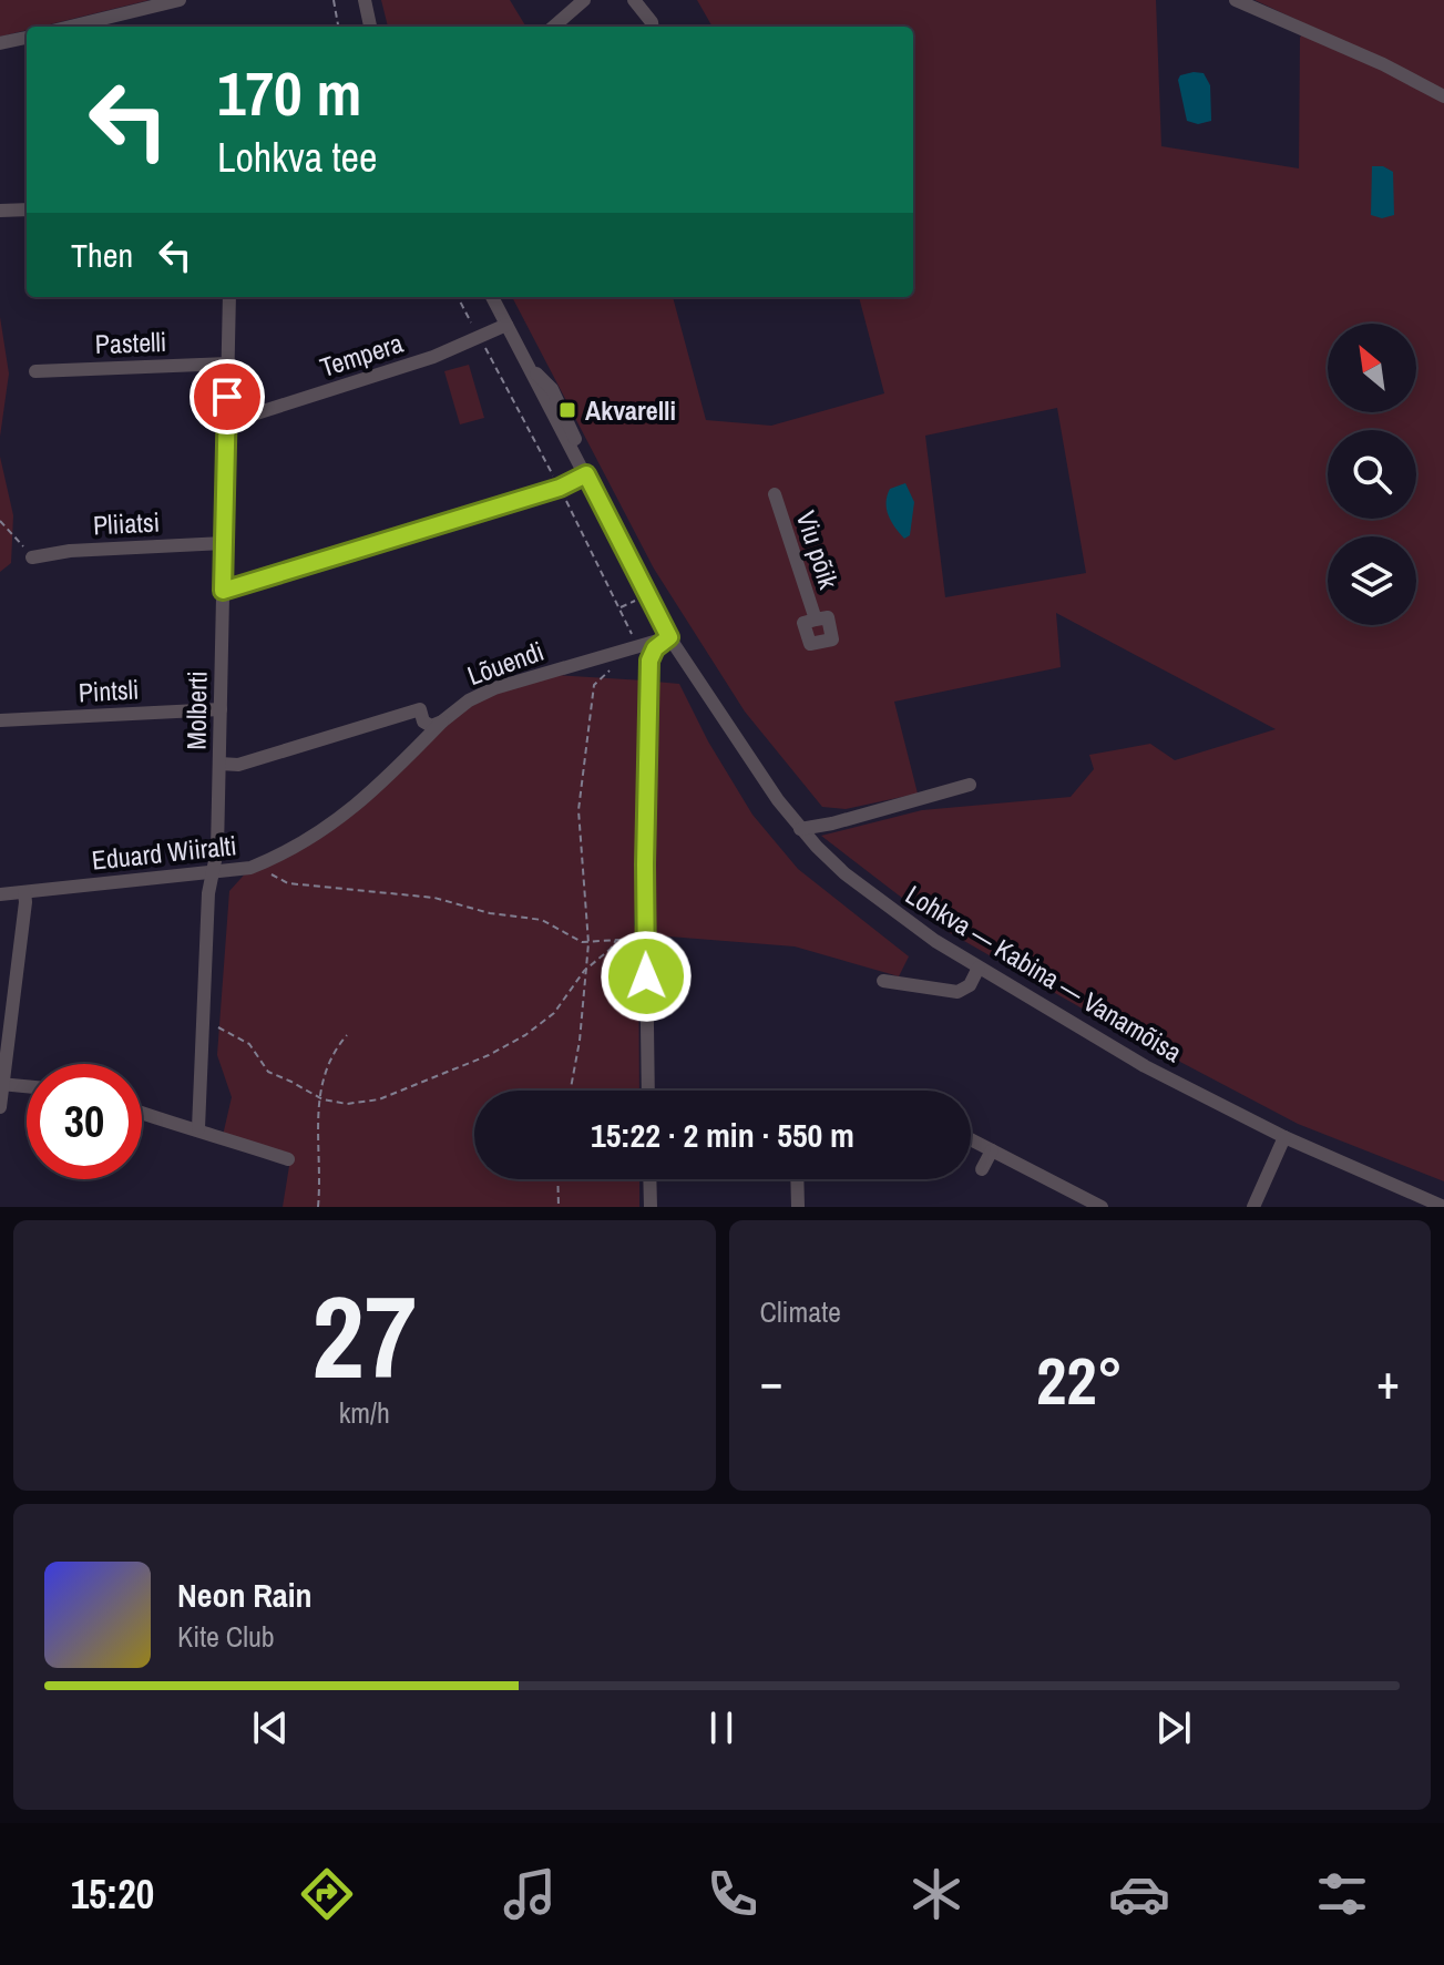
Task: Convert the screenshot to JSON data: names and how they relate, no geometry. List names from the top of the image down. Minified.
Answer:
{"streets":{"street":["Pastelli","Tempera","Pliiatsi","Viu põik","Lõuendi","Pintsli","Molberti","Eduard Wiiralti","Lohkva — Kabina — Vanamõisa"]},"crossings":[["Pastelli","Molberti"],["Tempera","Molberti"],["Tempera","Lohkva — Kabina — Vanamõisa"],["Pliiatsi","Molberti"],["Lõuendi","Eduard Wiiralti"],["Lõuendi","Lohkva — Kabina — Vanamõisa"],["Pintsli","Molberti"],["Molberti","Eduard Wiiralti"]],"places":{"transit":["Akvarelli"]},"north":"top left","page":{"turn":["170 m","Lohkva tee"],"then":"Then","limit":"30","trip":"15:22 · 2 min · 550 m","tile":[["27","km/h"],"Climate"],"heat":["−","22°","+"],"song":["Neon Rain","Kite Club"],"tabs":"15:20"}}
